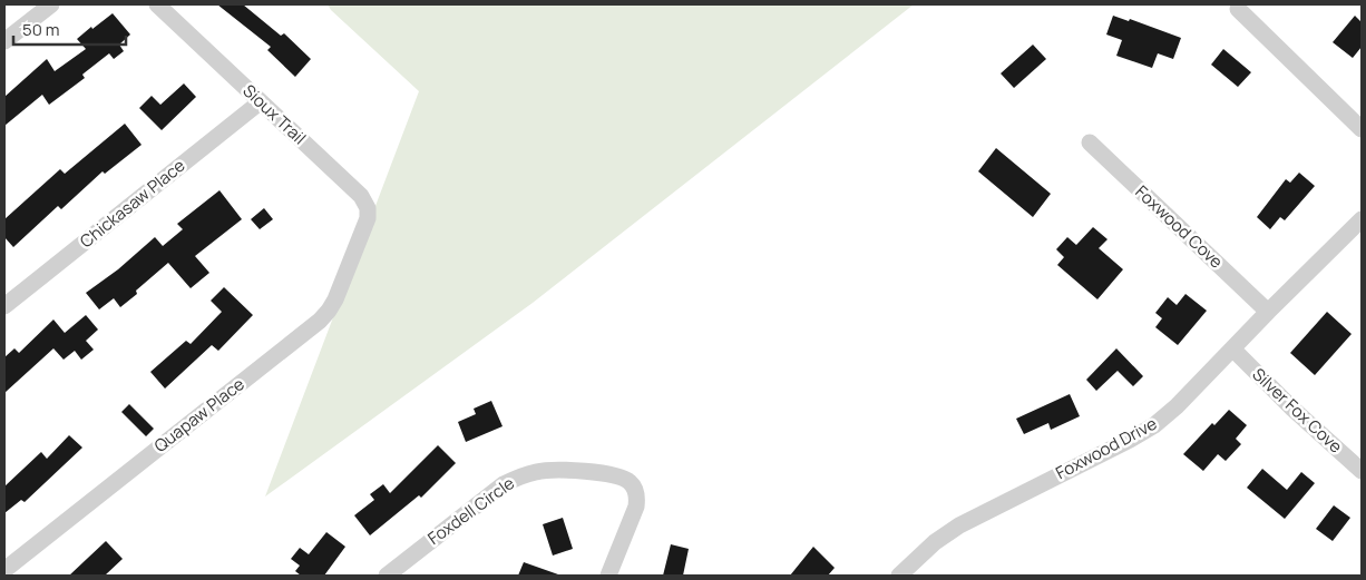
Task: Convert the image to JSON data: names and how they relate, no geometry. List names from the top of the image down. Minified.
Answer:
{"streets":{"street":["Sioux Trail","Chickasaw Place","Foxwood Cove","Silver Fox Cove","Quapaw Place","Foxwood Drive","Foxdell Circle"]},"crossings":[["Sioux Trail","Chickasaw Place"],["Sioux Trail","Quapaw Place"],["Foxwood Cove","Foxwood Drive"],["Silver Fox Cove","Foxwood Drive"]],"scale_bar":"50 m"}
